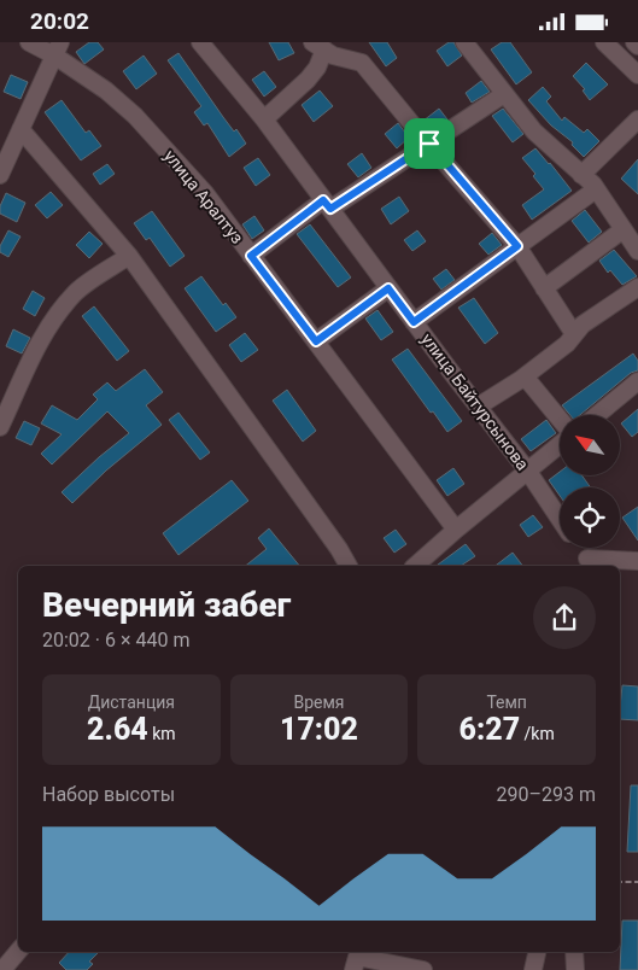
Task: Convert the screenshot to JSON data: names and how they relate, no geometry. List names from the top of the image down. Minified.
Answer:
{"streets":{"street":["улица Аралтуз","улица Байтурсынова"]},"north":"top left","page":{"status":"20:02","heading":["Вечерний забег","20:02 · 6 × 440 m"],"stats":[["Дистанция","2.64 km"],["Время","17:02"],["Темп","6:27 /km"]],"chart":["Набор высоты","290–293 m"]}}
